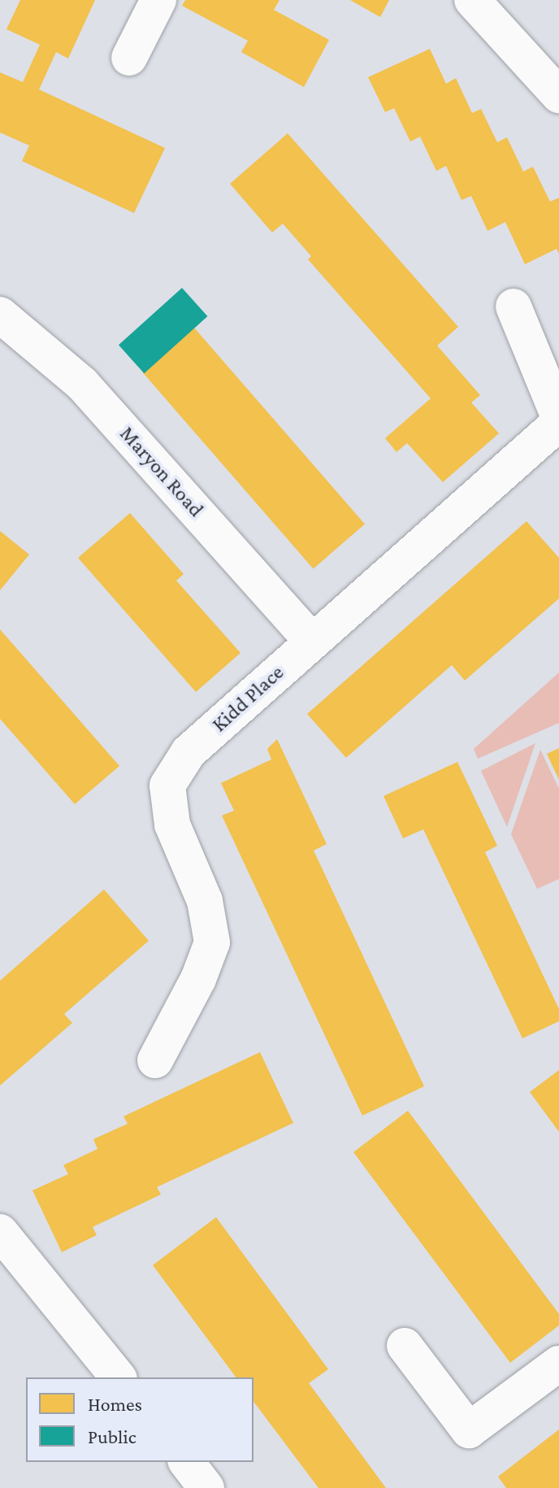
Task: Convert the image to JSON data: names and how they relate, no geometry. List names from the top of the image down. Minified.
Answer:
{"streets":{"street":["Maryon Road","Kidd Place"]},"crossings":[["Maryon Road","Kidd Place"]],"legend":["Homes","Public"]}
